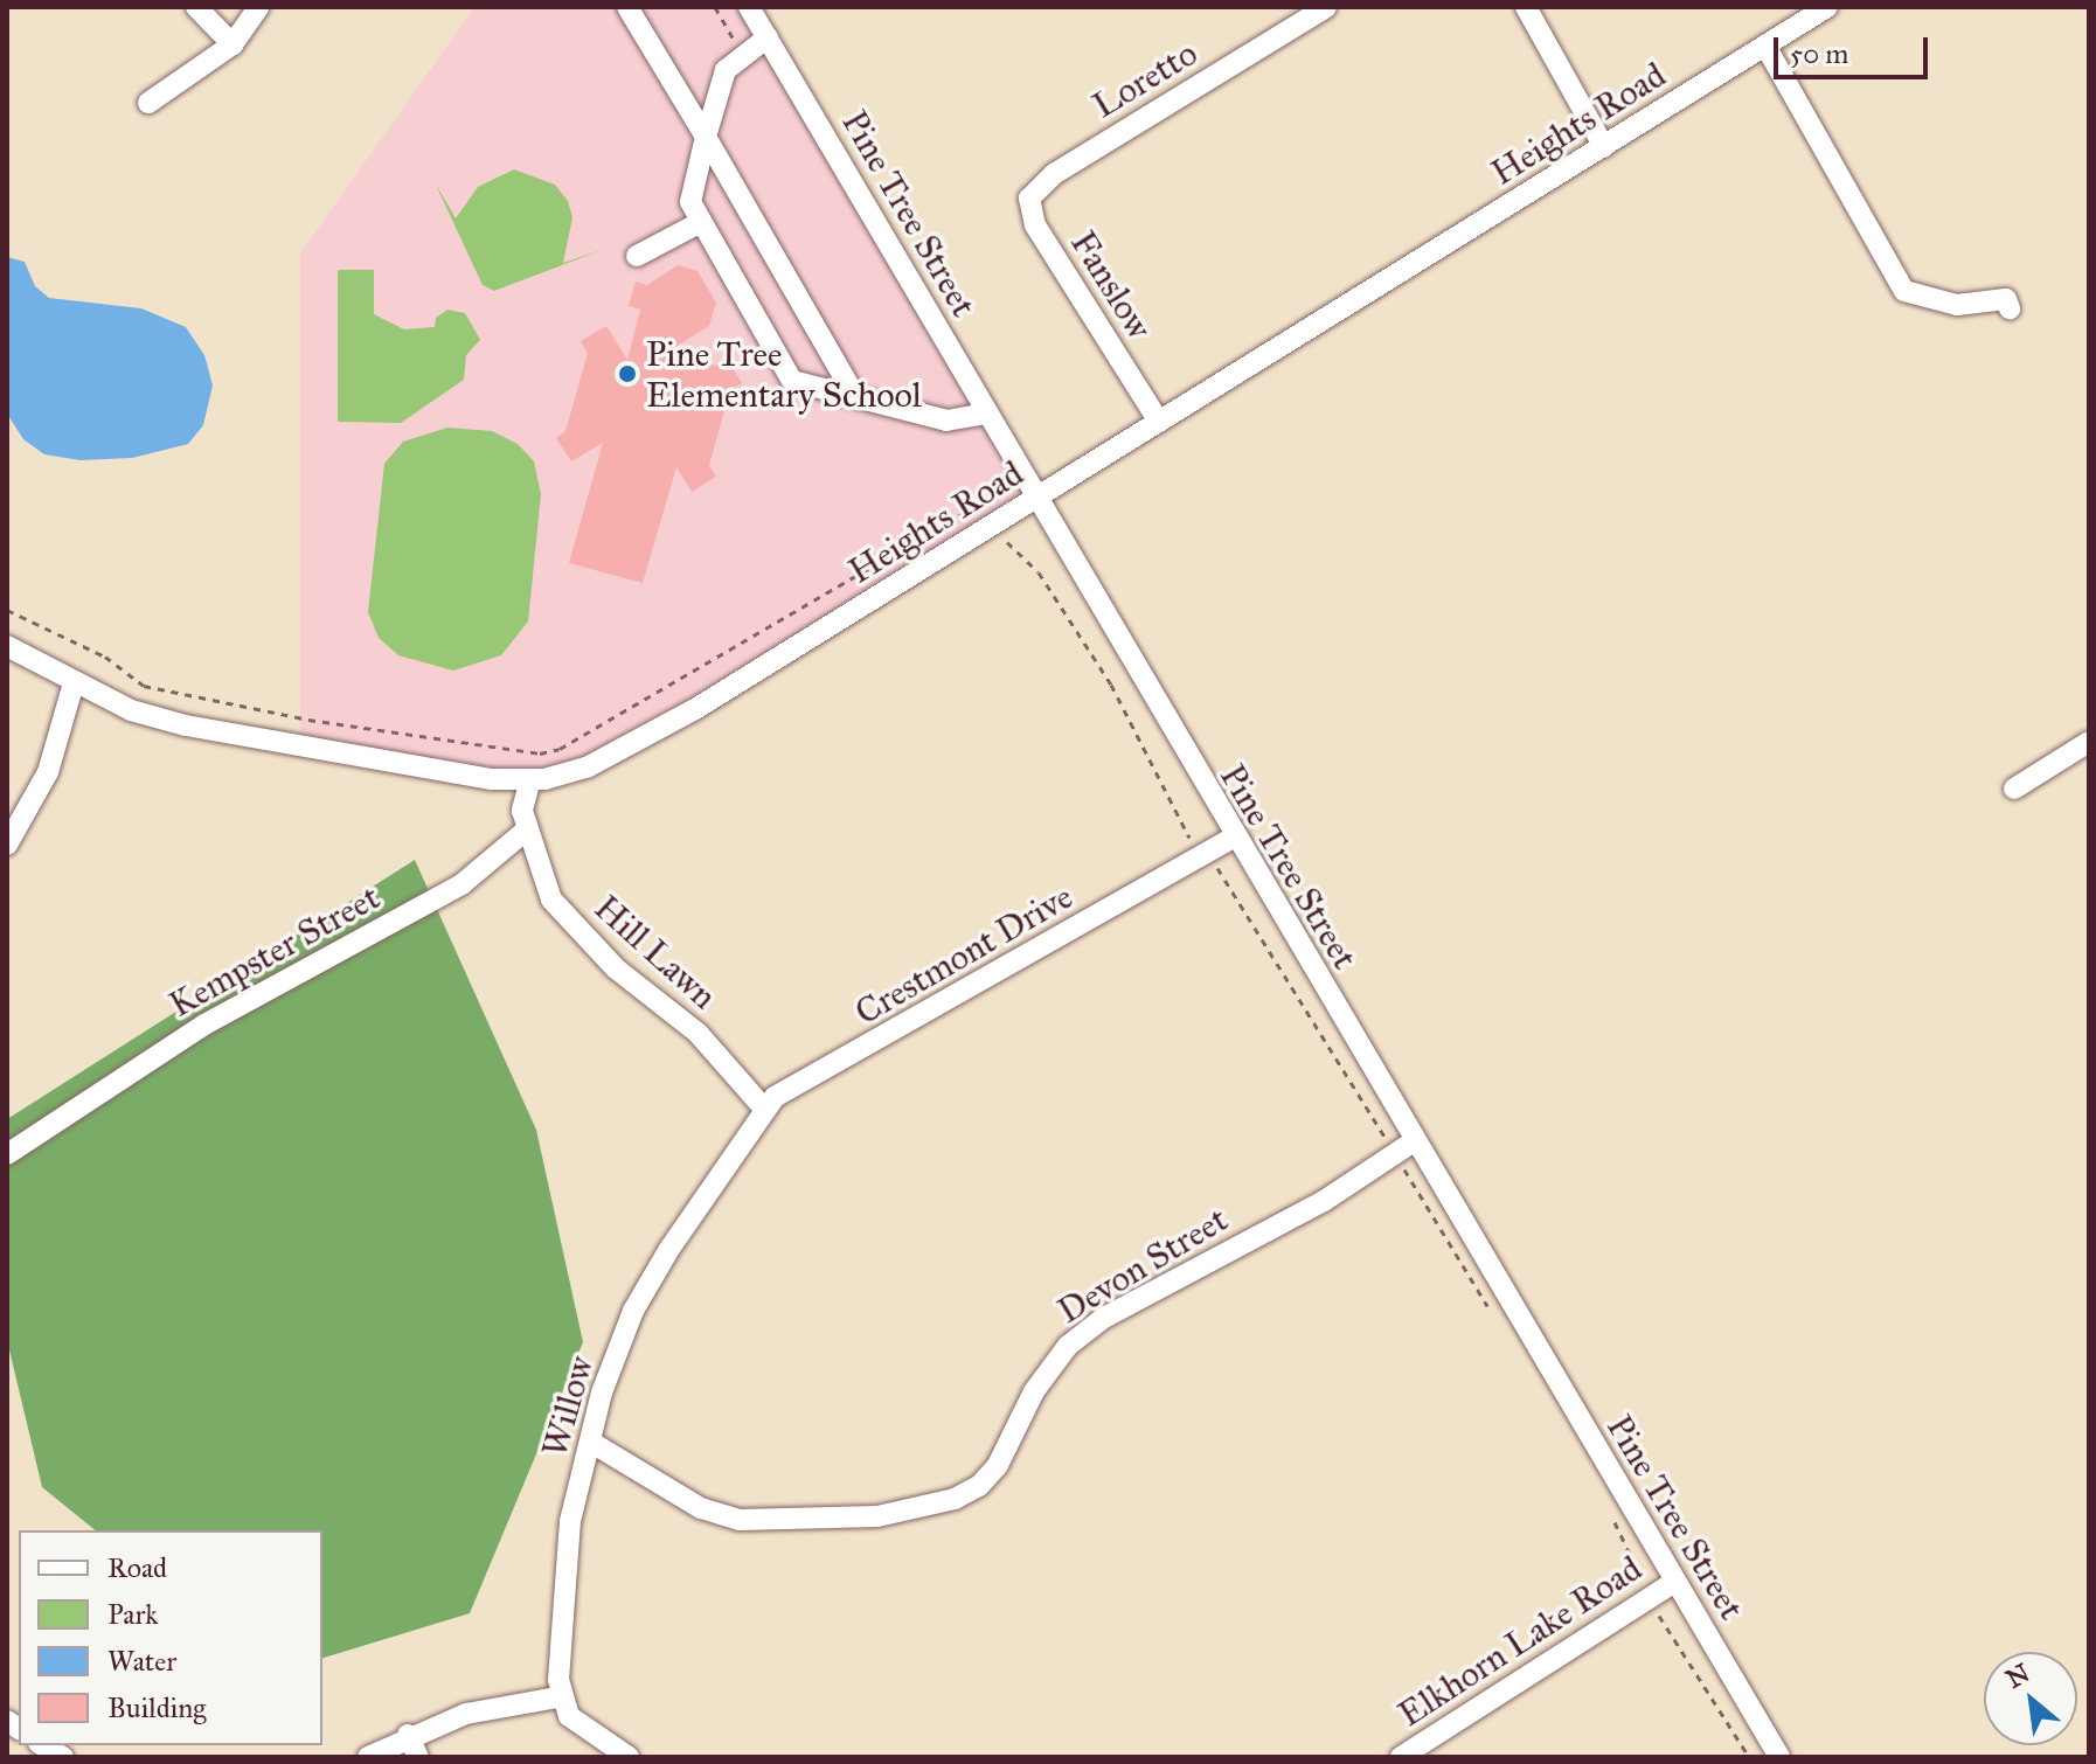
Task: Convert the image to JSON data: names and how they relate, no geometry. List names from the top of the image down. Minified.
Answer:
{"streets":{"street":["Loretto","Heights Road","Pine Tree Street","Fanslow","Kempster Street","Hill Lawn","Crestmont Drive","Devon Street","Willow","Elkhorn Lake Road"]},"crossings":[["Loretto","Fanslow"],["Heights Road","Pine Tree Street"],["Heights Road","Fanslow"],["Pine Tree Street","Crestmont Drive"],["Pine Tree Street","Devon Street"],["Pine Tree Street","Elkhorn Lake Road"],["Kempster Street","Hill Lawn"],["Hill Lawn","Crestmont Drive"],["Crestmont Drive","Willow"],["Devon Street","Willow"]],"places":["Pine Tree Elementary School"],"legend":["Road","Park","Water","Building"],"scale_bar":"50 m","north":"top left"}
